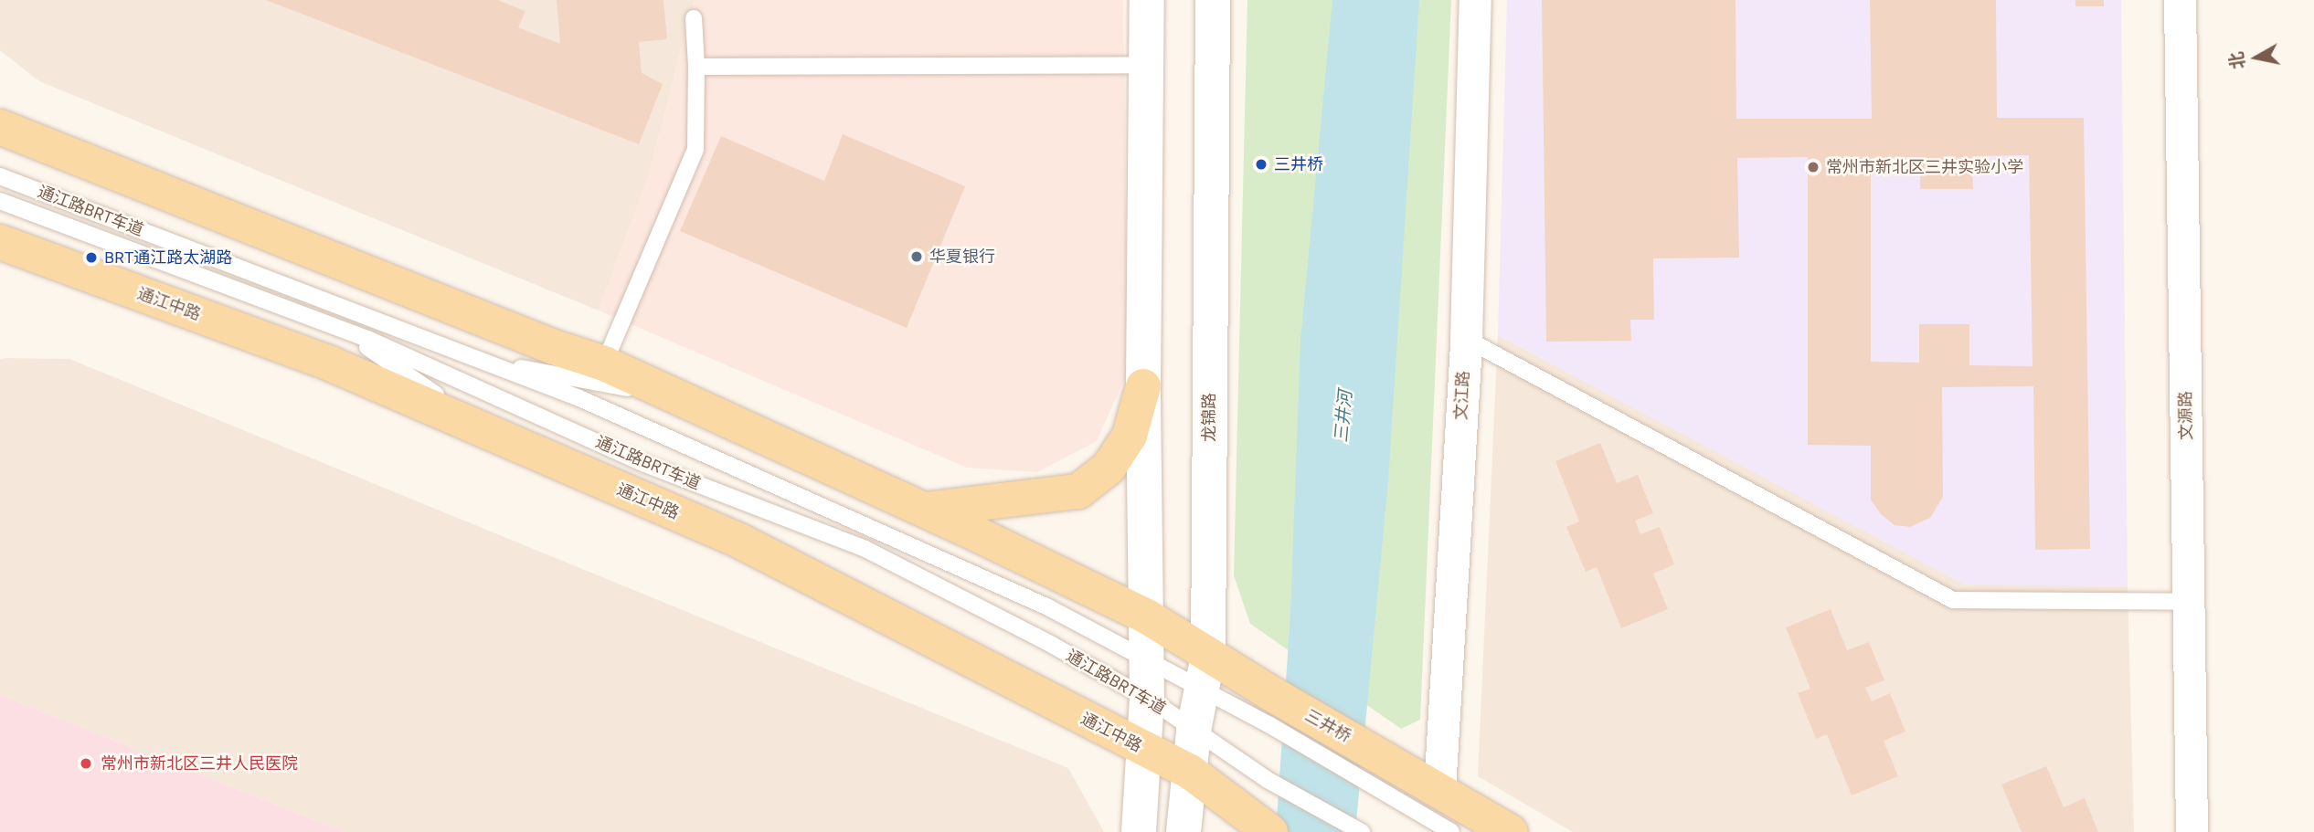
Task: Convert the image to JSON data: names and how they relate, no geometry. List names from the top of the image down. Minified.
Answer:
{"streets":{"main road":["通江中路","龙锦路","三井桥"],"street":["文江路","文源路"],"lane":["通江路BRT车道"]},"crossings":[["通江路BRT车道","龙锦路"],["通江路BRT车道","三井桥"],["通江中路","龙锦路"]],"water":["三井河"],"places":["三井桥","常州市新北区三井实验小学","华夏银行","BRT通江路太湖路","常州市新北区三井人民医院"],"north":"left"}
